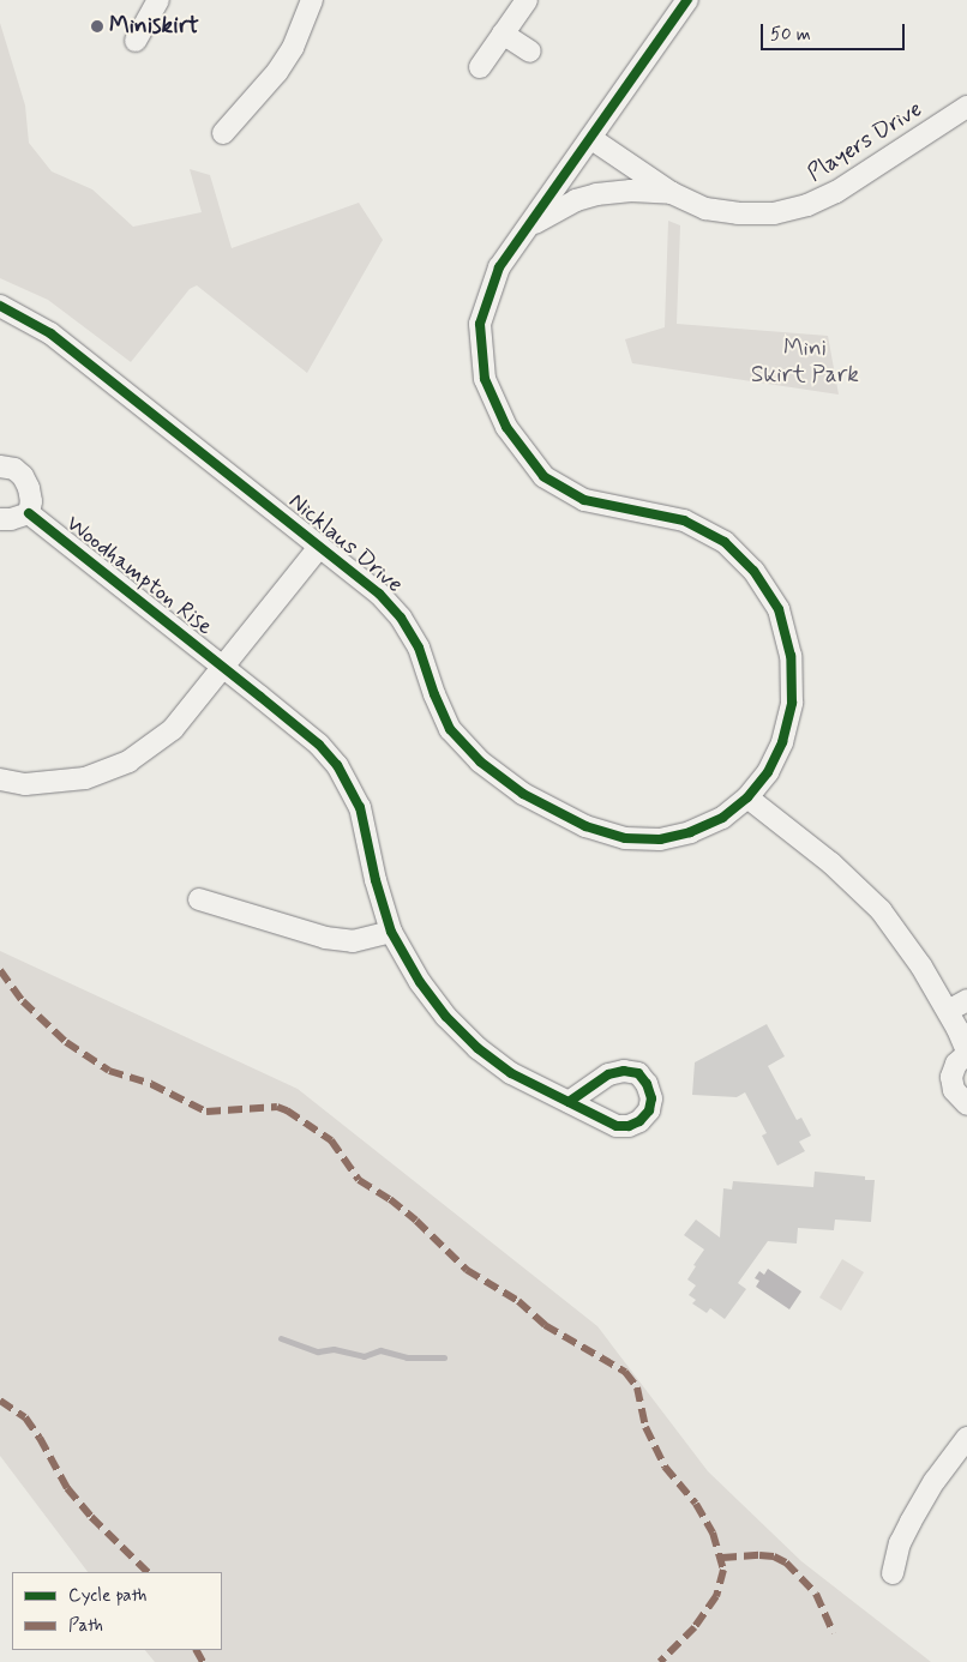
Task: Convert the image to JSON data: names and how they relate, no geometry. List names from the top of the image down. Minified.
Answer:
{"streets":{"street":["Players Drive","Nicklaus Drive","Woodhampton Rise"]},"crossings":[["Players Drive","Nicklaus Drive"]],"parks":["Mini Skirt Park"],"places":["Miniskirt"],"legend":["Cycle path","Path"],"scale_bar":"50 m"}
